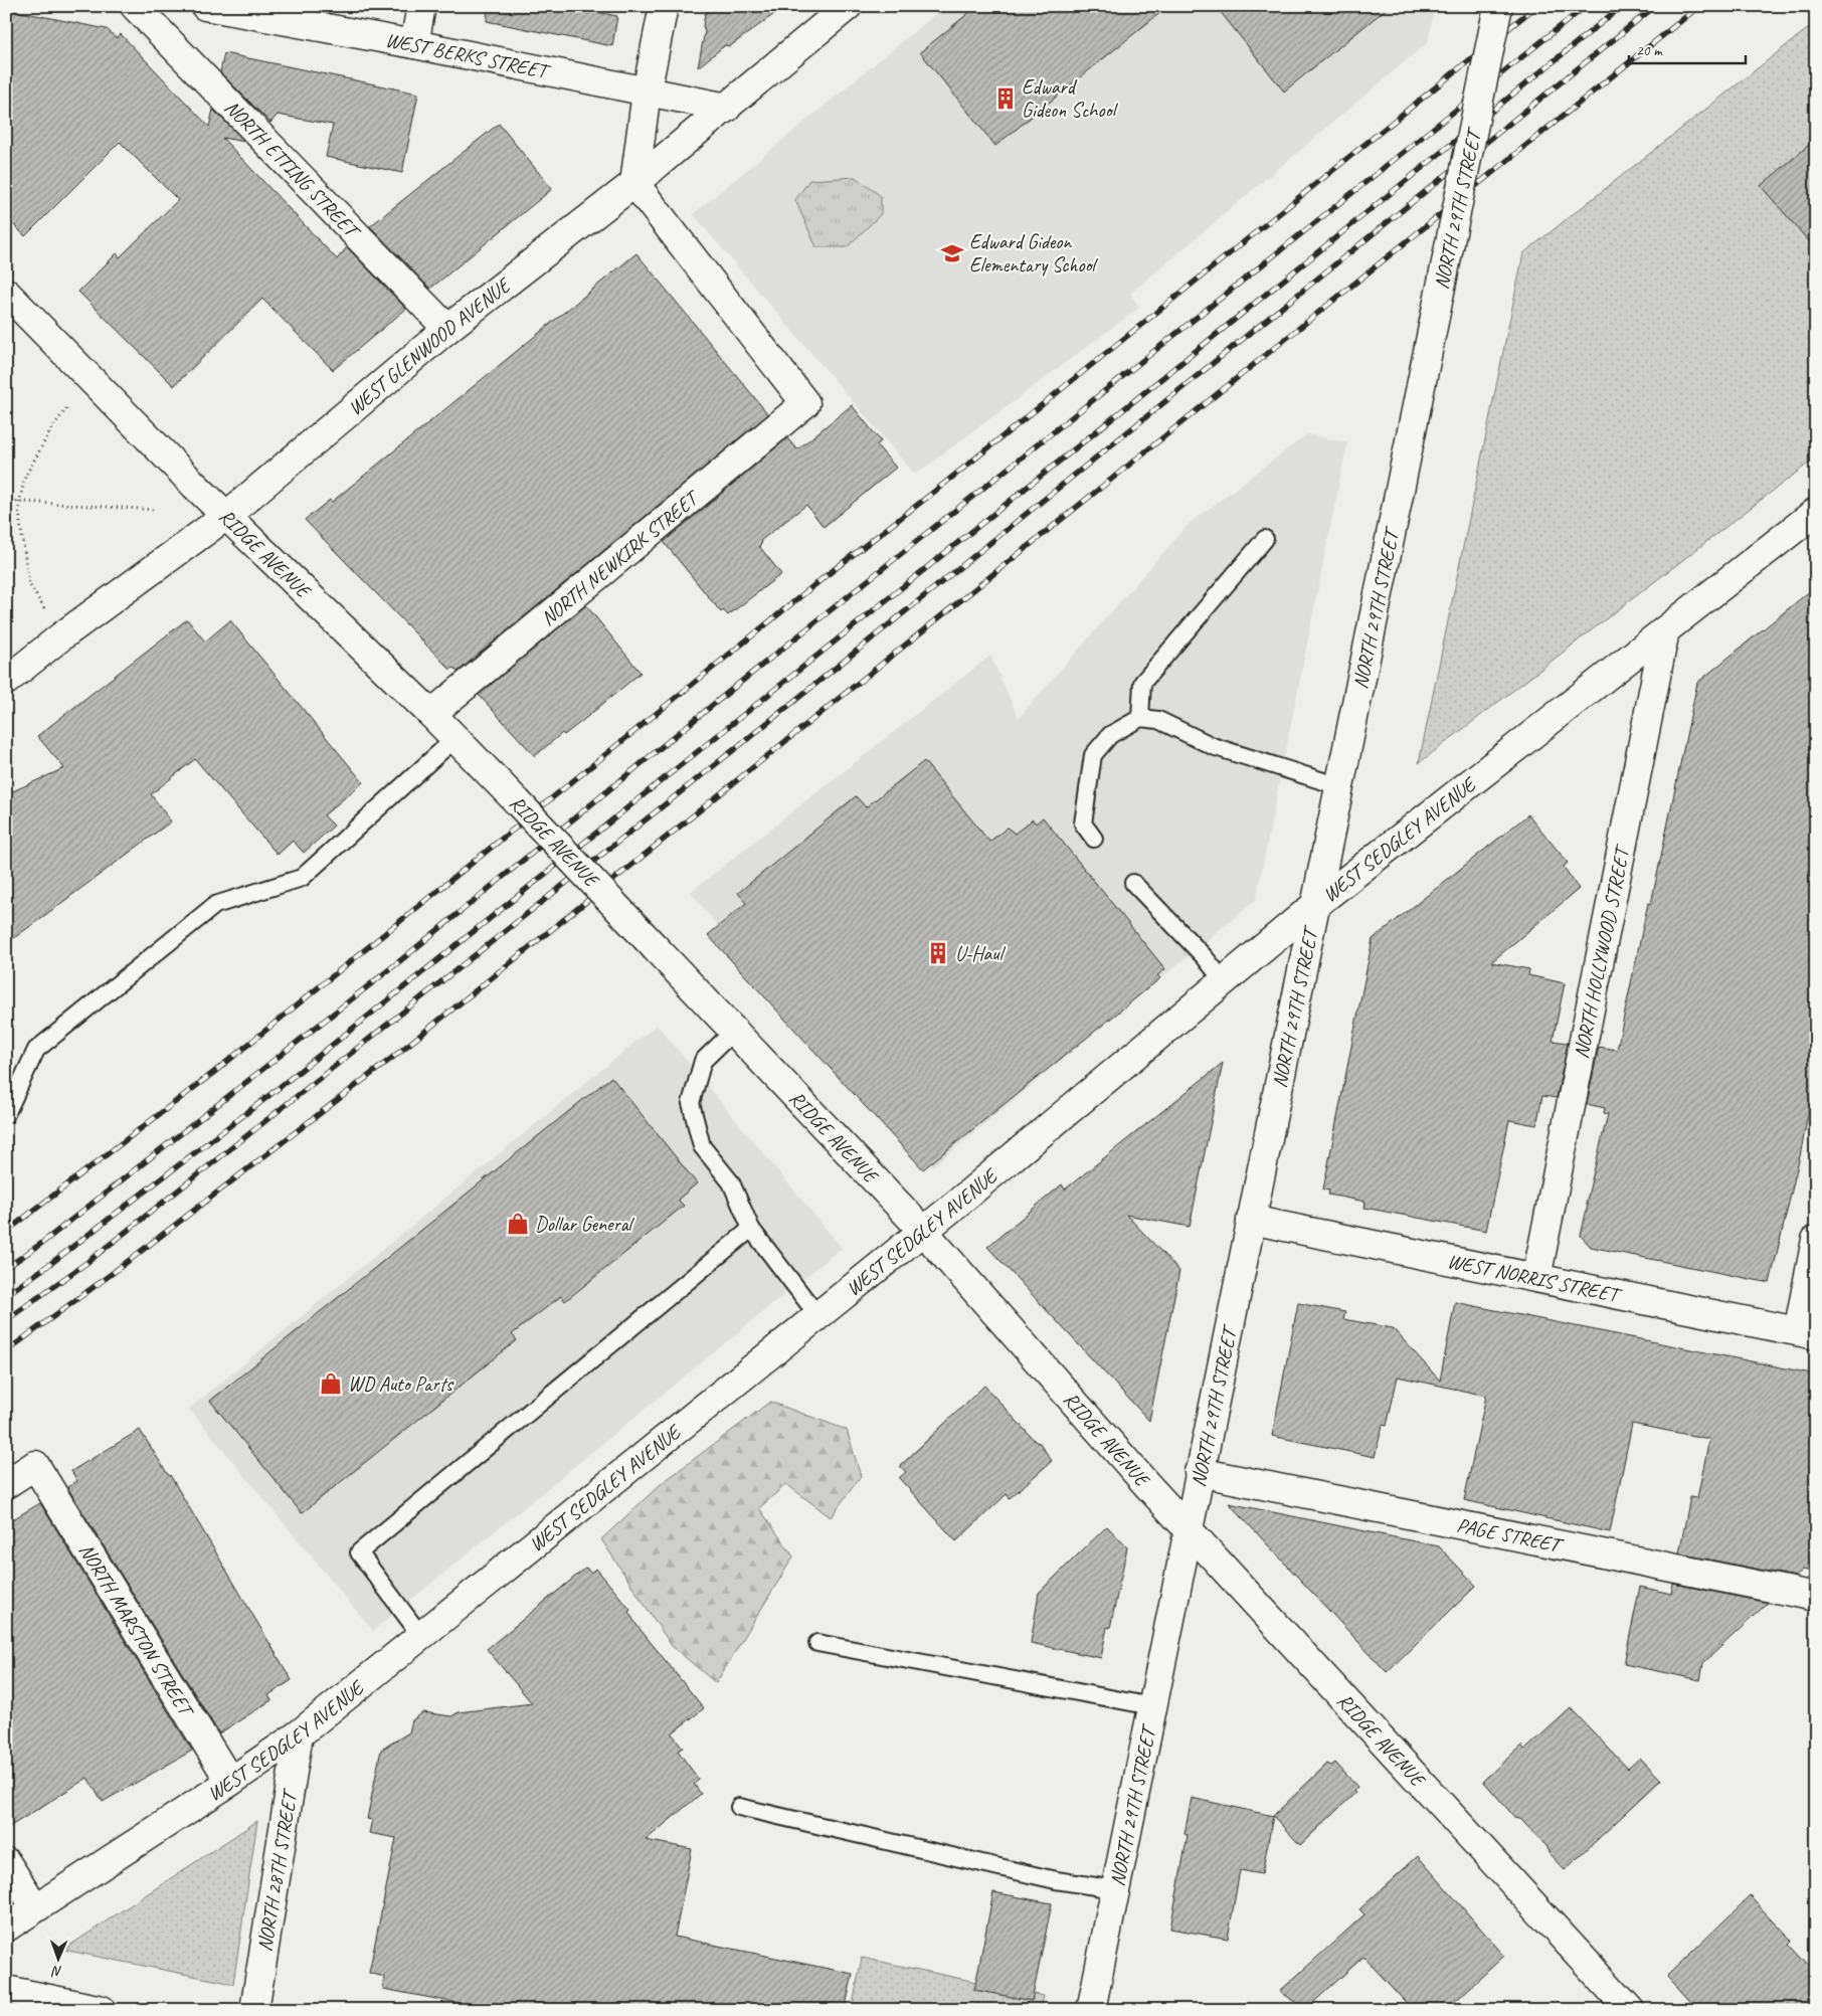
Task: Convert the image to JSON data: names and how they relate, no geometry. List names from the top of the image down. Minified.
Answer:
{"streets":{"street":["WEST BERKS STREET","NORTH ETTING STREET","NORTH 29TH STREET","WEST GLENWOOD AVENUE","RIDGE AVENUE","NORTH NEWKIRK STREET","WEST SEDGLEY AVENUE","NORTH HOLLYWOOD STREET","WEST NORRIS STREET","PAGE STREET","NORTH MARSTON STREET","NORTH 28TH STREET"]},"crossings":[["WEST BERKS STREET","WEST GLENWOOD AVENUE"],["NORTH ETTING STREET","WEST GLENWOOD AVENUE"],["NORTH 29TH STREET","RIDGE AVENUE"],["NORTH 29TH STREET","WEST SEDGLEY AVENUE"],["NORTH 29TH STREET","WEST NORRIS STREET"],["NORTH 29TH STREET","PAGE STREET"],["WEST GLENWOOD AVENUE","RIDGE AVENUE"],["WEST GLENWOOD AVENUE","NORTH NEWKIRK STREET"],["RIDGE AVENUE","NORTH NEWKIRK STREET"],["RIDGE AVENUE","WEST SEDGLEY AVENUE"],["WEST SEDGLEY AVENUE","NORTH HOLLYWOOD STREET"],["WEST SEDGLEY AVENUE","NORTH MARSTON STREET"],["WEST SEDGLEY AVENUE","NORTH 28TH STREET"],["NORTH HOLLYWOOD STREET","WEST NORRIS STREET"]],"places":{"building":["Edward Gideon School","U-Haul"],"school or university":["Edward Gideon Elementary School"],"shop":["Dollar General","WD Auto Parts"]},"scale_bar":"20 m","north":"bottom"}
